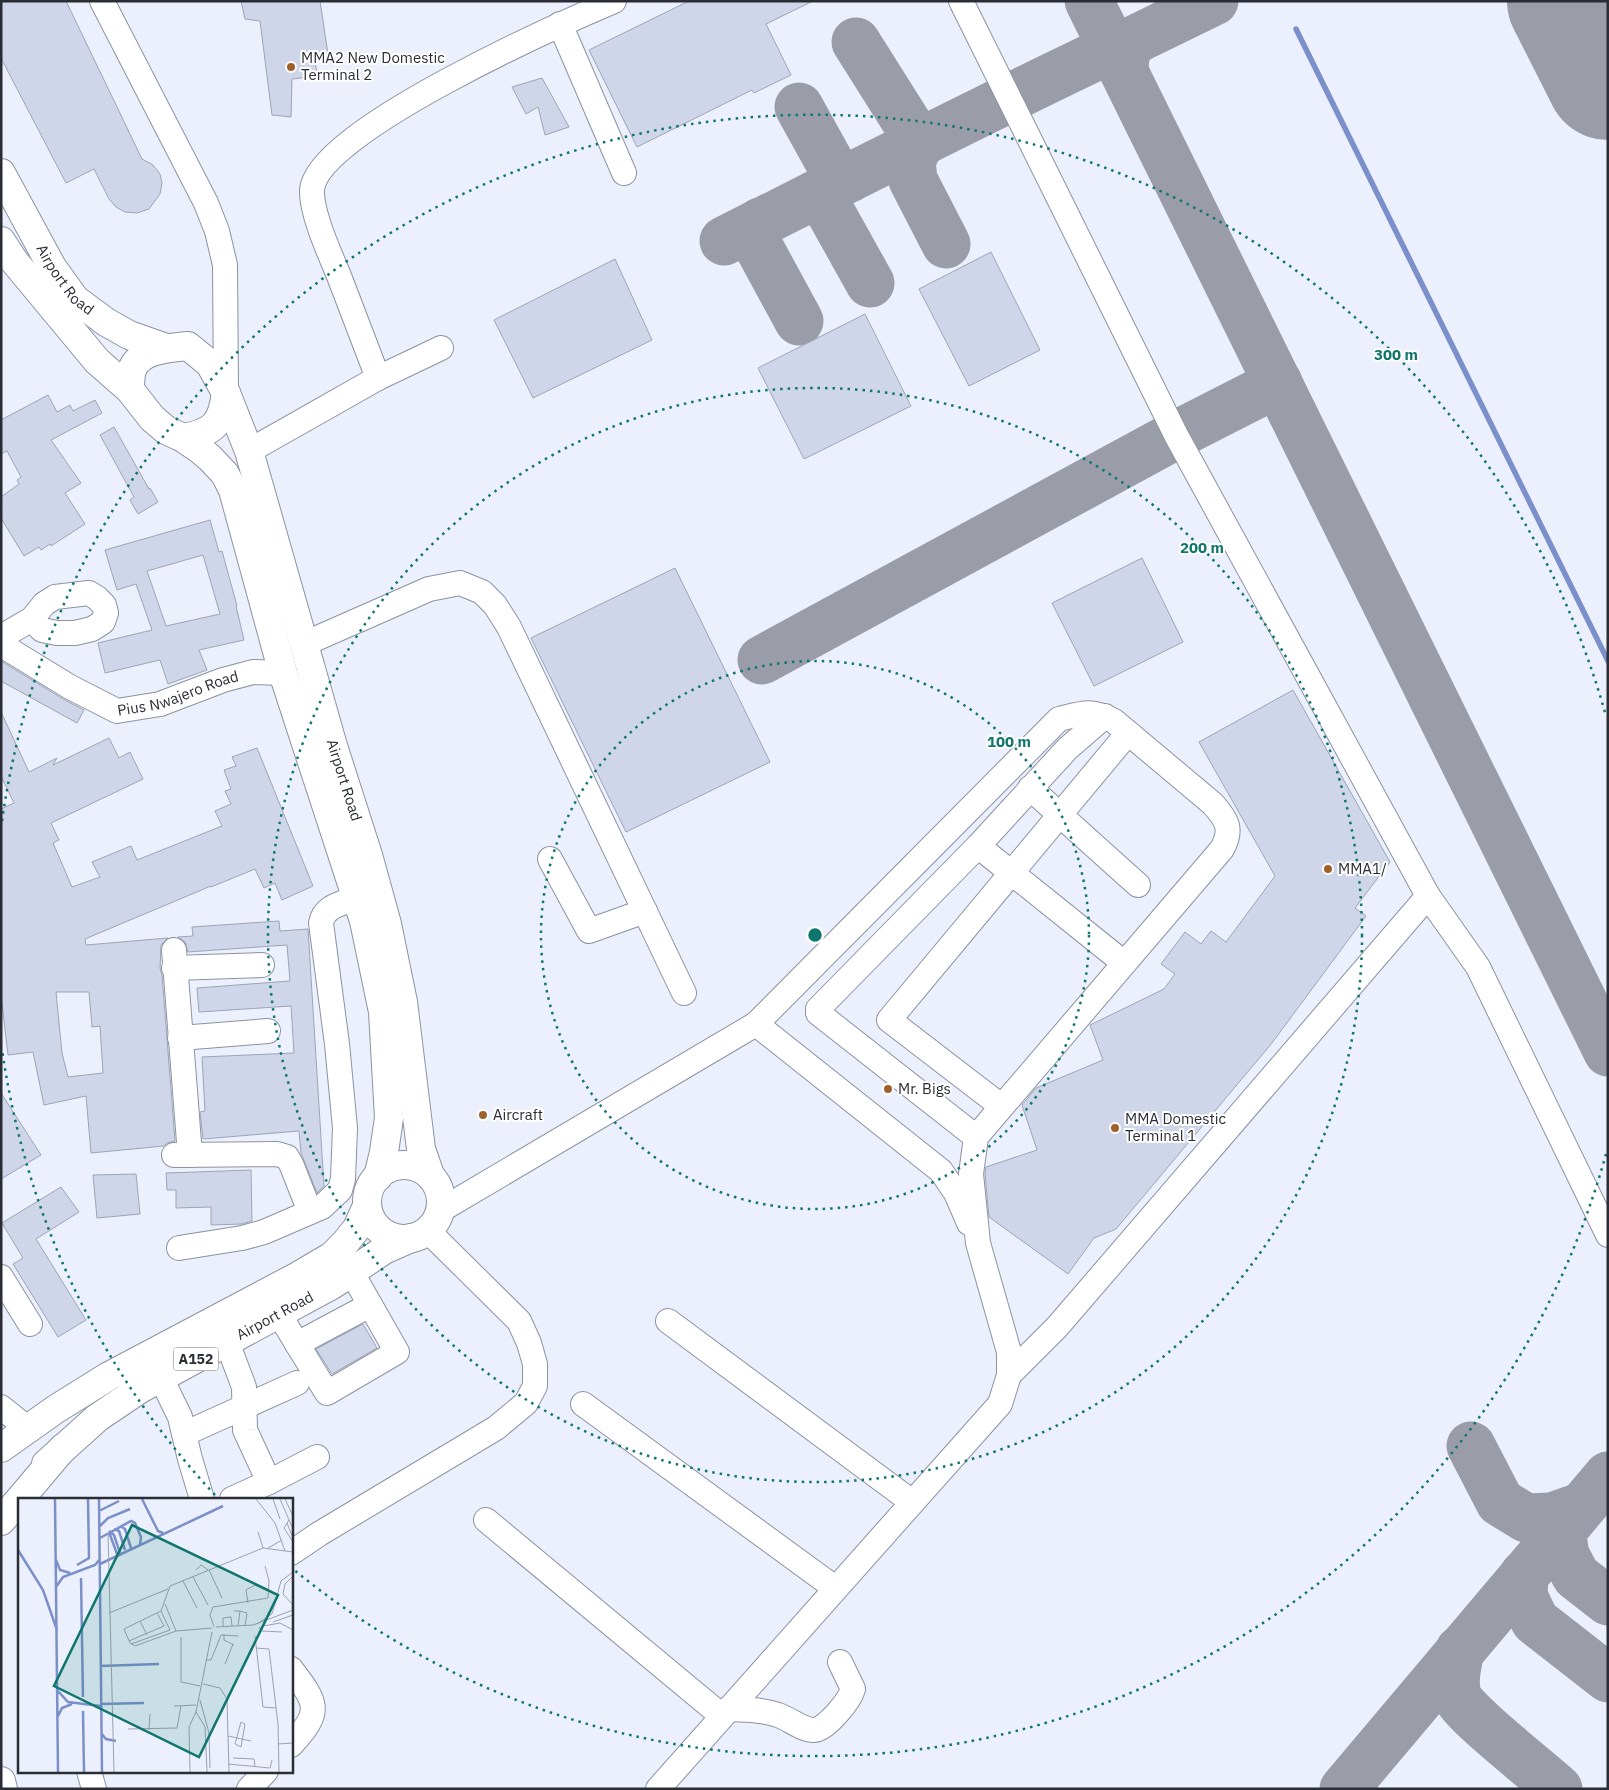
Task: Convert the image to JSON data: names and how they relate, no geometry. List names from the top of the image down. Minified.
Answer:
{"streets":{"main road":["Airport Road","A152"],"street":["Pius Nwajero Road"]},"crossings":[["Airport Road","Pius Nwajero Road"]],"places":["MMA2 New Domestic Terminal 2","MMA1/","Mr. Bigs","Aircraft","MMA Domestic Terminal 1"],"rings":["300 m","200 m","100 m"]}
